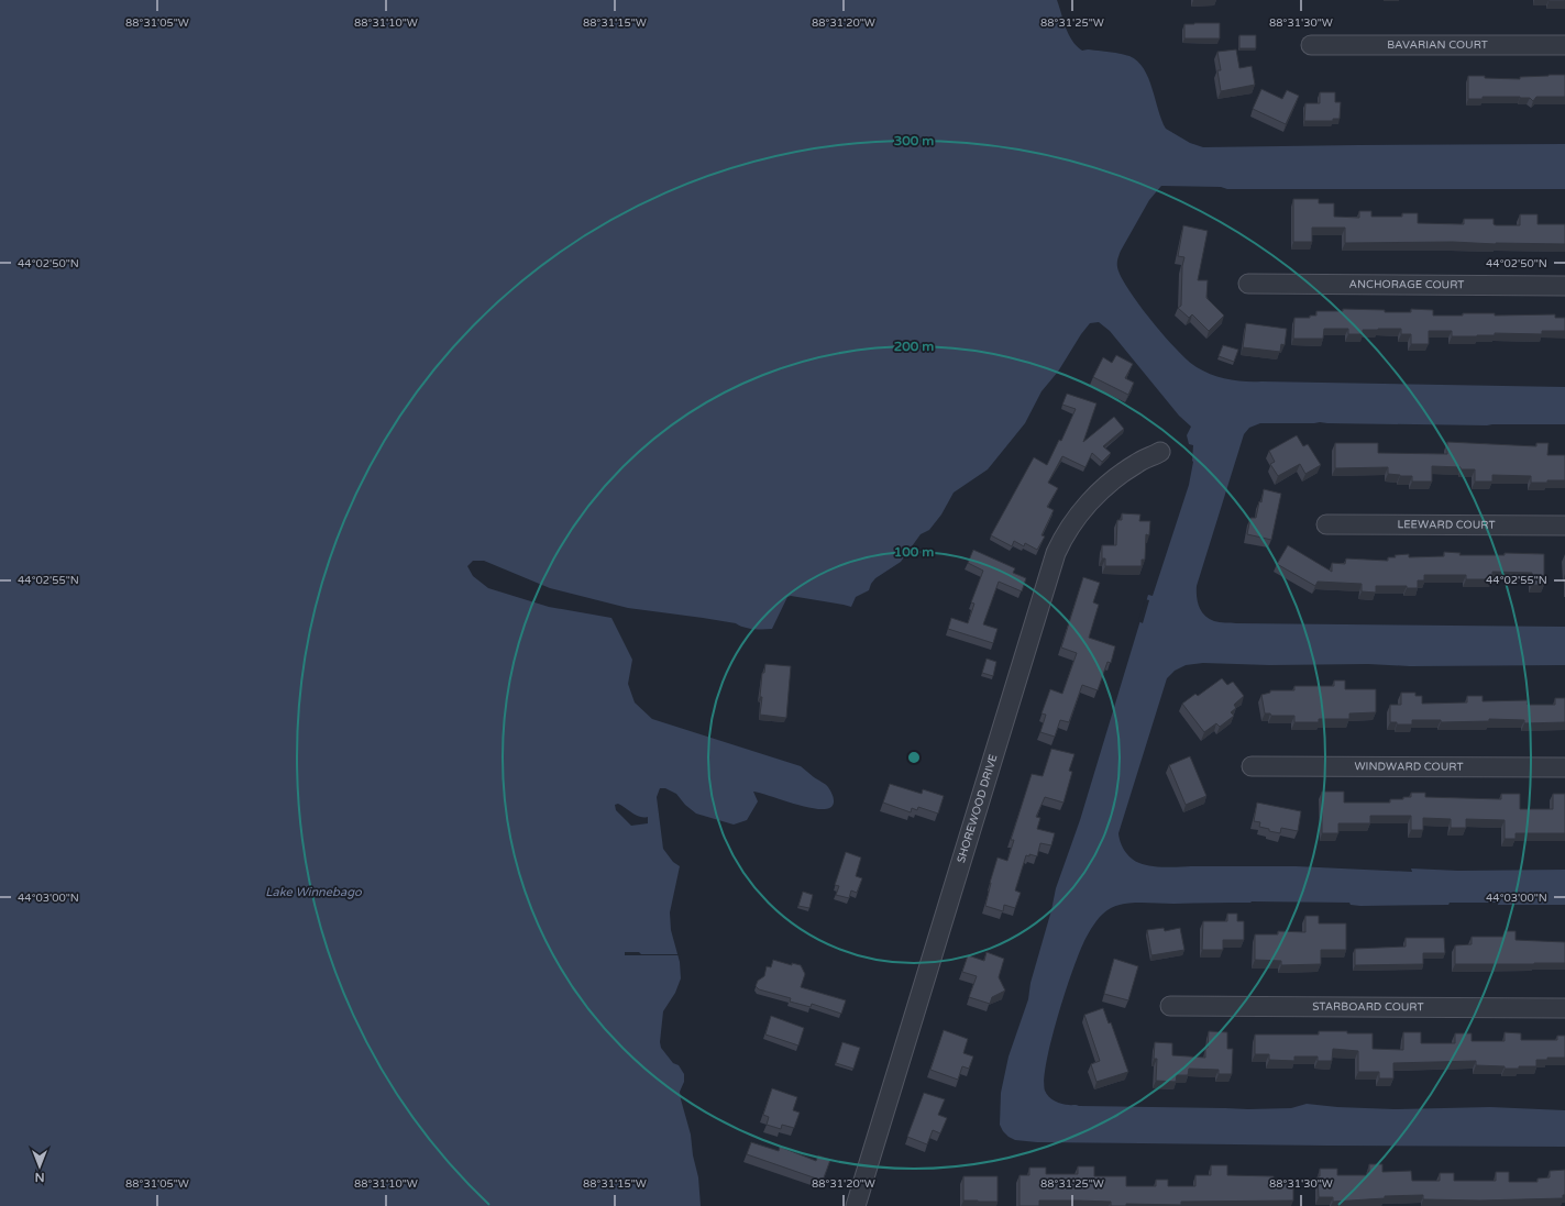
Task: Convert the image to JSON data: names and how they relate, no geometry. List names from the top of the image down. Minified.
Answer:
{"streets":{"street":["BAVARIAN COURT","ANCHORAGE COURT","LEEWARD COURT","WINDWARD COURT","SHOREWOOD DRIVE","STARBOARD COURT"]},"water":["Lake Winnebago"],"north":"bottom","coordinates":["88°31'05\"W","88°31'10\"W","88°31'15\"W","88°31'20\"W","88°31'25\"W","88°31'30\"W","44°02'50\"N","44°02'55\"N","44°03'00\"N"],"rings":["300 m","200 m","100 m"]}
